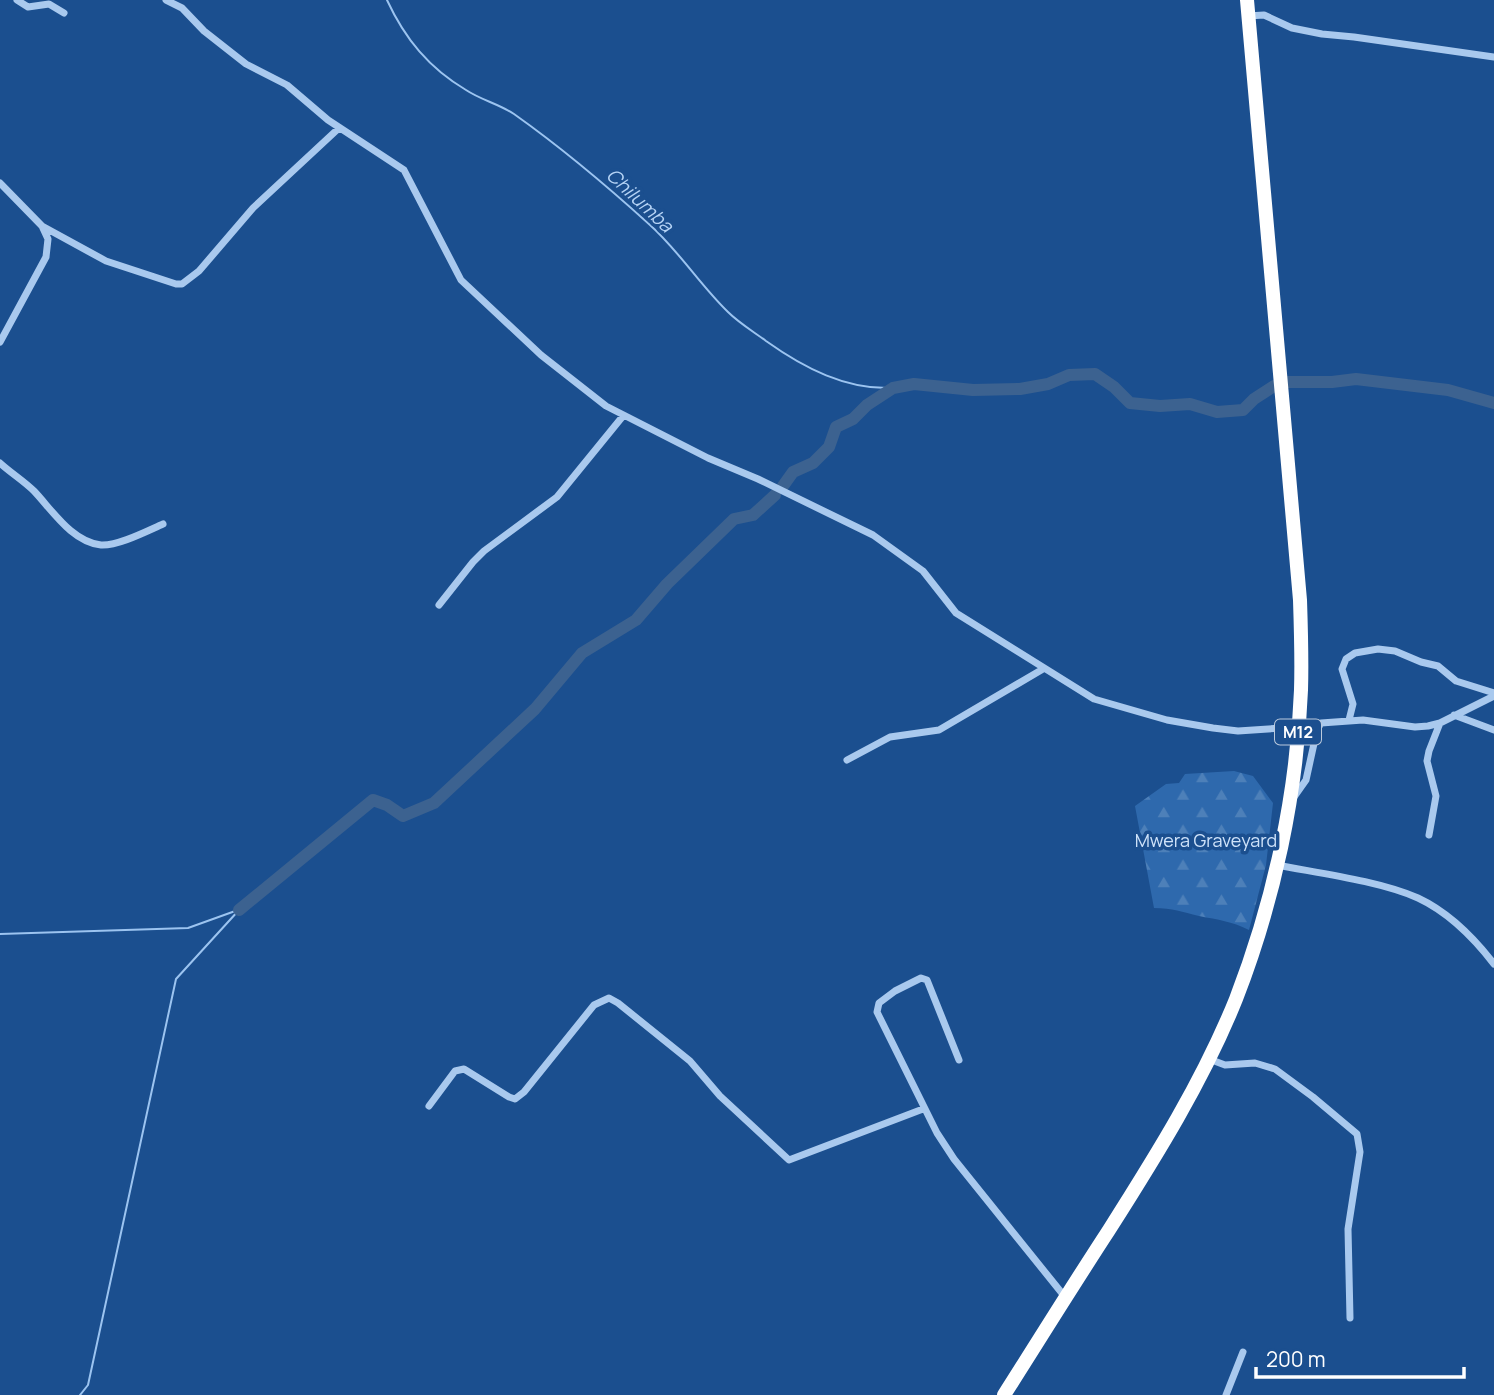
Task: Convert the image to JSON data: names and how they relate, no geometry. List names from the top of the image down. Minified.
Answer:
{"streets":{"highway":["M12"]},"water":["Chilumba"],"parks":["Mwera Graveyard"],"scale_bar":"200 m"}
